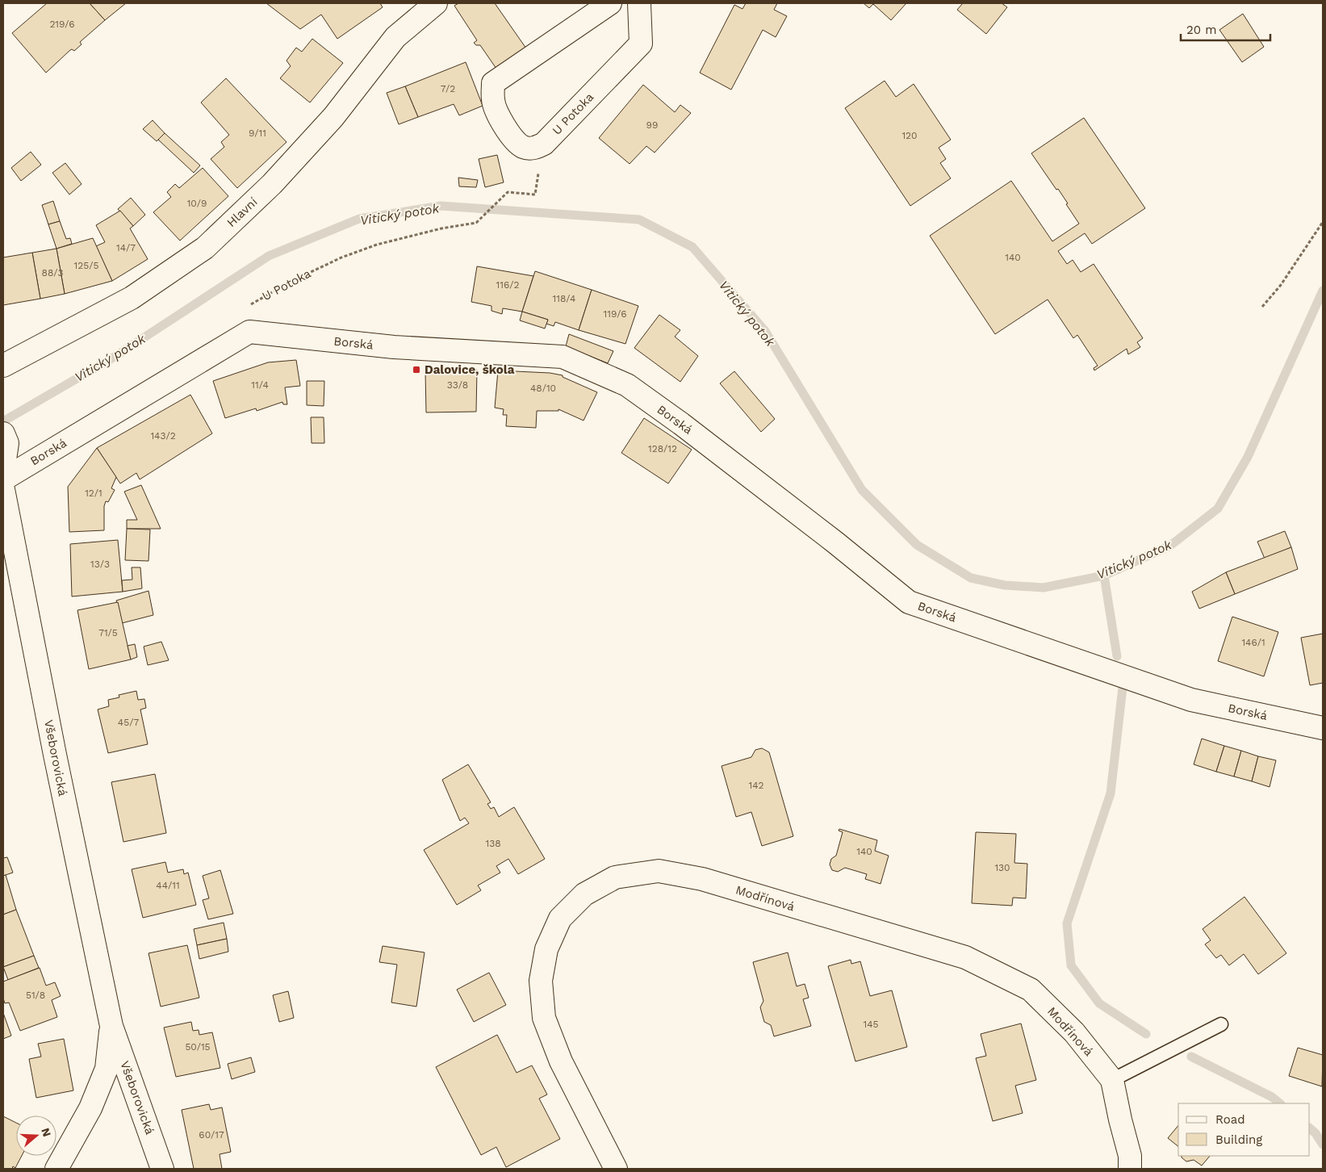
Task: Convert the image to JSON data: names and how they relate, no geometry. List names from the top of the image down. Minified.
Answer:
{"streets":{"street":["U Potoka","Hlavní","Borská","Všeborovická","Modřínová"]},"crossings":[["U Potoka","Borská"]],"water":["Vitický potok"],"places":{"transit":["Dalovice, škola"]},"house_numbers":["219/6","7/2","99","9/11","120","10/9","14/7","140","125/5","88/3","116/2","118/4","119/6","11/4","33/8","48/10","143/2","128/12","12/1","13/3","71/5","146/1","45/7","142","138","140","130","44/11","51/8","145","50/15","60/17"],"legend":["Road","Building"],"scale_bar":"20 m","north":"right"}
